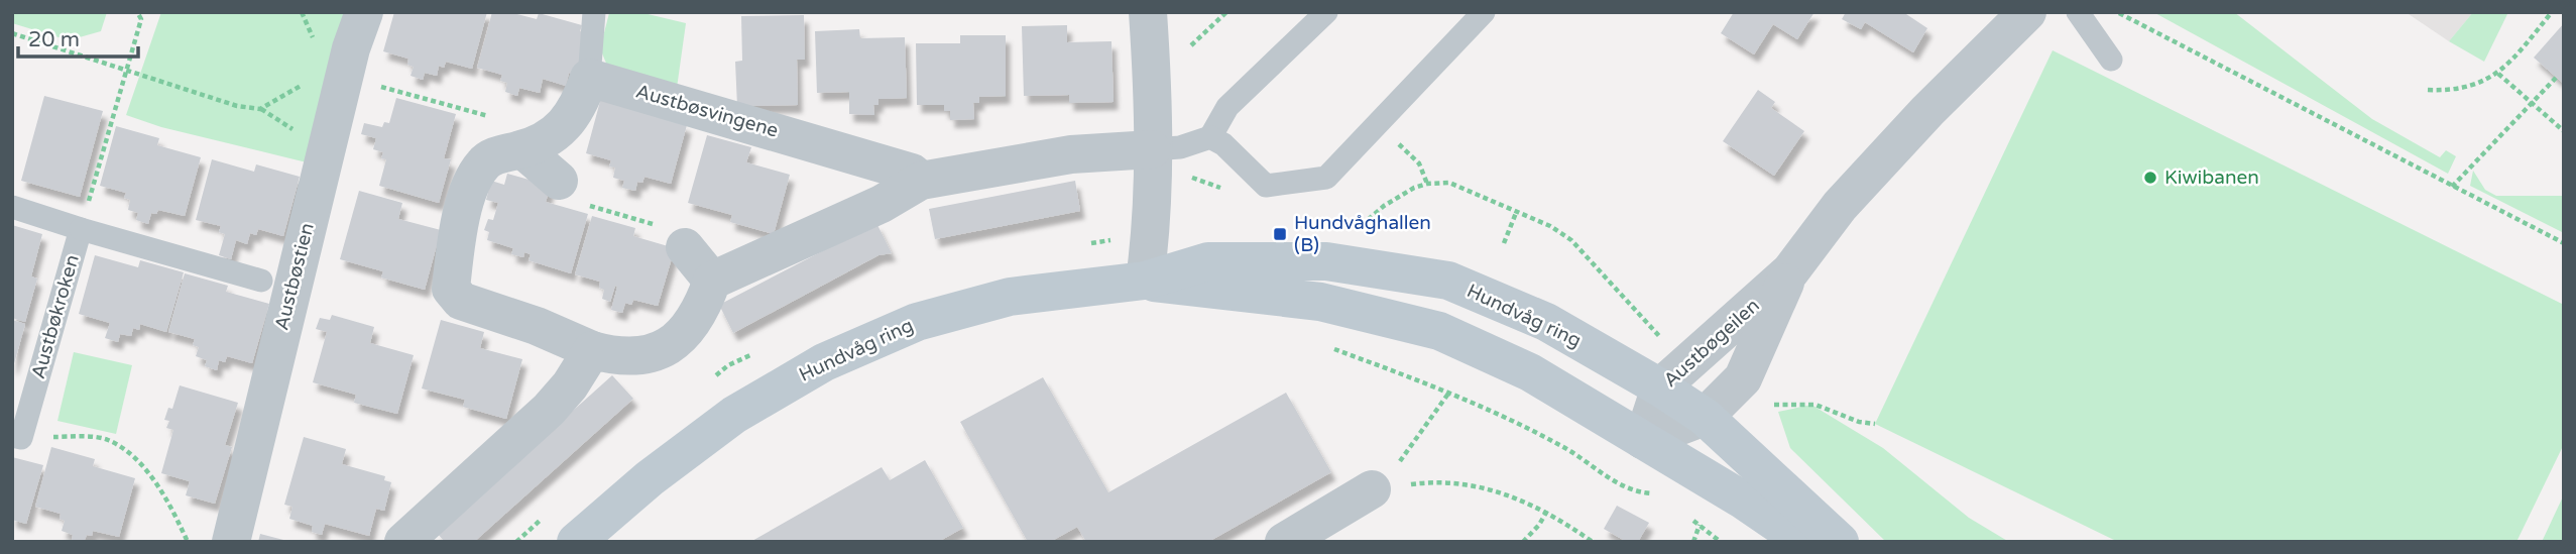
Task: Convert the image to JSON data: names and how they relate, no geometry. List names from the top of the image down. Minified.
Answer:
{"streets":{"main road":["Hundvåg ring"],"street":["Austbøsvingene","Austbøstien","Austbøgeilen"],"lane":["Austbøkroken"]},"crossings":[["Hundvåg ring","Austbøgeilen"]],"places":{"other":["Kiwibanen"],"transit":["Hundvåghallen (B)"]},"scale_bar":"20 m"}
